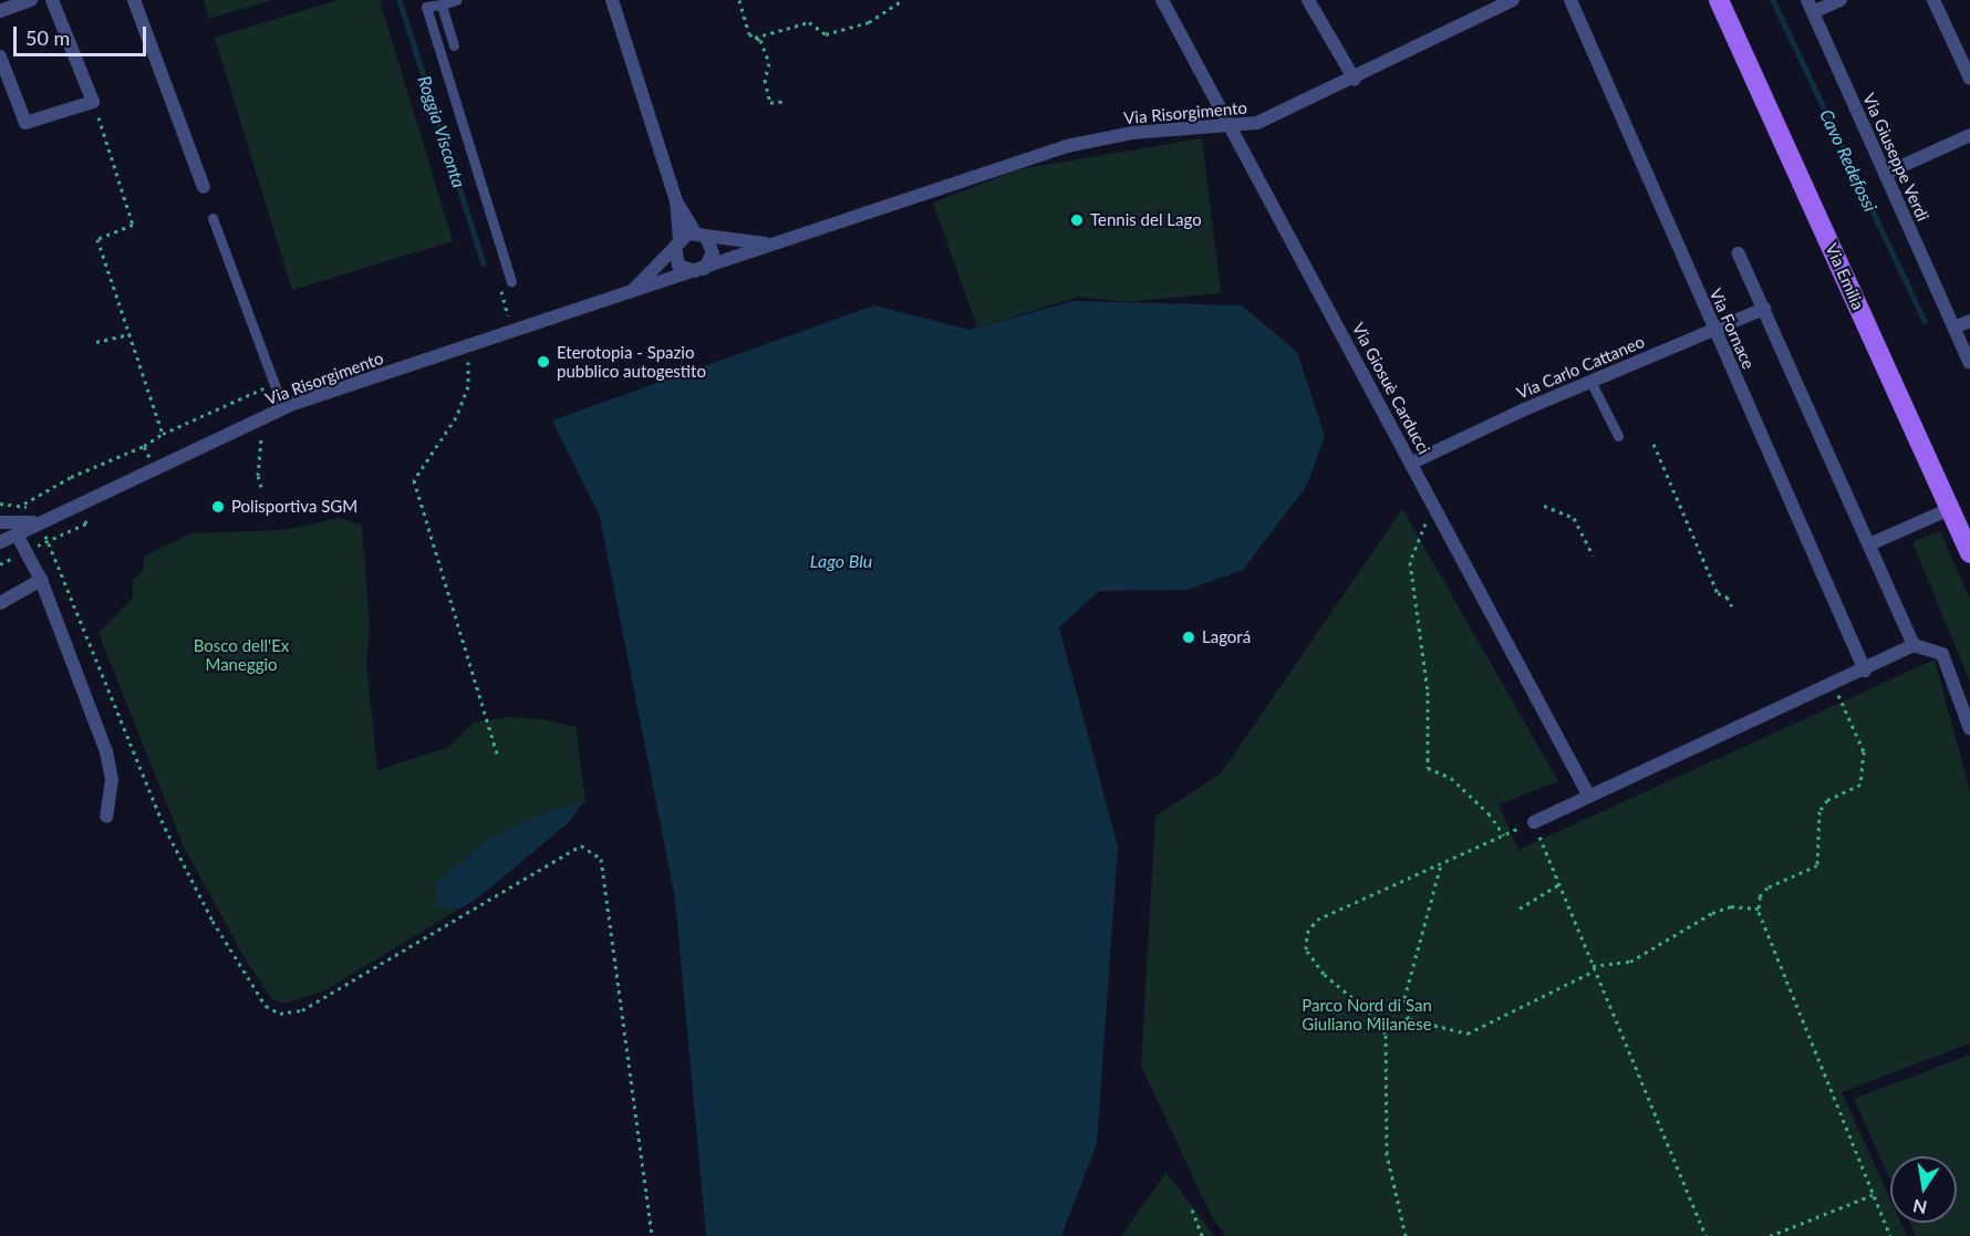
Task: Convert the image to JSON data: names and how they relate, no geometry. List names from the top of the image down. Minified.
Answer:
{"streets":{"main road":["Via Emilia"],"street":["Via Risorgimento","Via Giuseppe Verdi","Via Fornace","Via Carlo Cattaneo","Via Giosuè Carducci"]},"crossings":[["Via Risorgimento","Via Giosuè Carducci"],["Via Fornace","Via Carlo Cattaneo"],["Via Carlo Cattaneo","Via Giosuè Carducci"]],"water":["Roggia Visconta","Cavo Redefossi","Lago Blu"],"parks":["Bosco dell'Ex Maneggio","Parco Nord di San Giuliano Milanese"],"places":["Tennis del Lago","Eterotopia - Spazio pubblico autogestito","Polisportiva SGM","Lagorá"],"scale_bar":"50 m","north":"bottom"}
